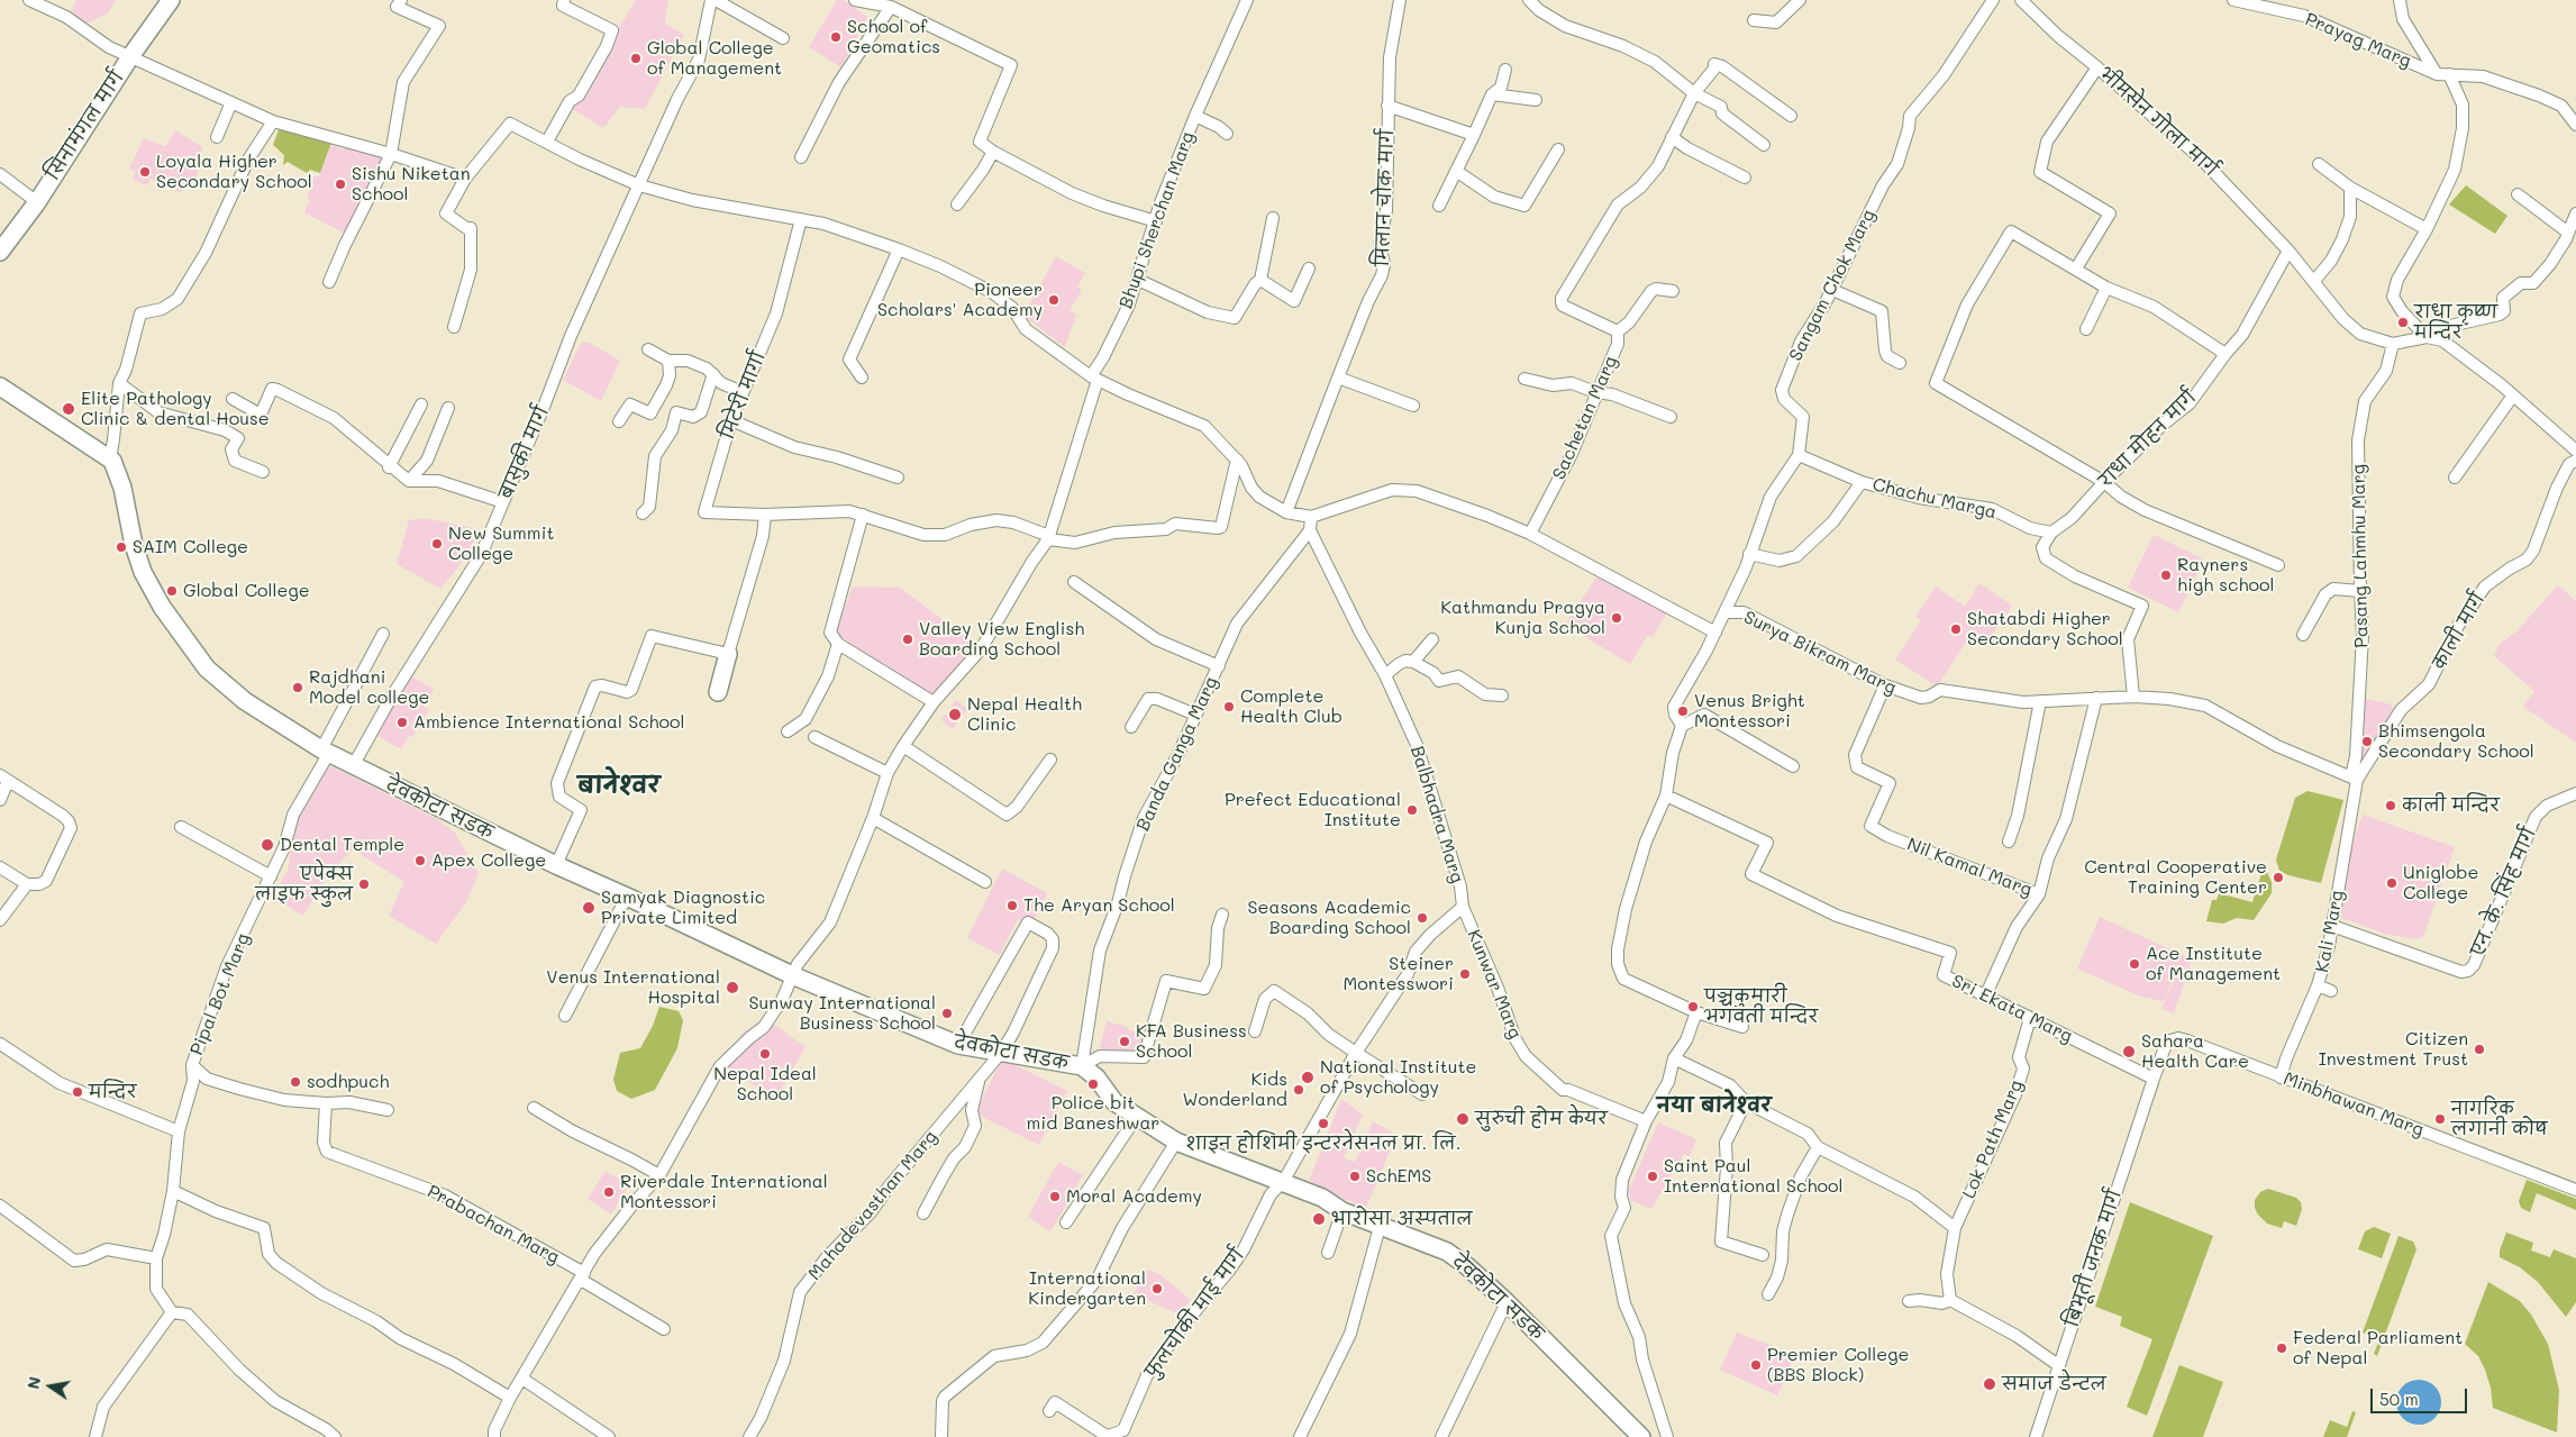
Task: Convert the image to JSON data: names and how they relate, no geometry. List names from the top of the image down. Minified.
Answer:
{"streets":{"main road":["सिनामंगल मार्ग","देवकोटा सडक"],"street":["Prayag Marg","भीमसेन गोला मार्ग","मिलान चोक मार्ग","Bhupi Sherchan Marg","Sangam Chok Marg","मिटेरी मार्गा","Sachetan Marg","राधा मोहन मार्ग","बासुकी मार्ग","Chachu Marga","Pasang Lahmhu Marg","काली मार्ग","Surya Bikram Marg","Banda Ganga Marg","Balbhadra Marg","Nil Kamal Marg","एन. के. सिंह मार्ग","Kali Marg","Kunwar Marg","Pipal Bot Marg","Sri Ekata Marg","Minbhawan Marg","Lok Path Marg","Mahadevasthan Marg","Prabachan Marg","बिभूती जनक मार्ग","फुलचोकी माई मार्ग"]},"crossings":[["भीमसेन गोला मार्ग","राधा मोहन मार्ग"],["भीमसेन गोला मार्ग","Pasang Lahmhu Marg"],["Bhupi Sherchan Marg","देवकोटा सडक"],["Bhupi Sherchan Marg","Prabachan Marg"],["Sangam Chok Marg","Chachu Marga"],["Sangam Chok Marg","Surya Bikram Marg"],["Sachetan Marg","Surya Bikram Marg"],["राधा मोहन मार्ग","Chachu Marga"],["बासुकी मार्ग","देवकोटा सडक"],["Pasang Lahmhu Marg","काली मार्ग"],["Pasang Lahmhu Marg","Surya Bikram Marg"],["Pasang Lahmhu Marg","Kali Marg"],["काली मार्ग","Surya Bikram Marg"],["काली मार्ग","Kali Marg"],["Surya Bikram Marg","Balbhadra Marg"],["Surya Bikram Marg","Nil Kamal Marg"],["Surya Bikram Marg","Kali Marg"],["Banda Ganga Marg","देवकोटा सडक"],["Banda Ganga Marg","Balbhadra Marg"],["देवकोटा सडक","Balbhadra Marg"],["देवकोटा सडक","Pipal Bot Marg"],["देवकोटा सडक","Mahadevasthan Marg"],["देवकोटा सडक","फुलचोकी माई मार्ग"],["Balbhadra Marg","Kunwar Marg"],["Balbhadra Marg","फुलचोकी माई मार्ग"],["एन. के. सिंह मार्ग","Kali Marg"],["Kali Marg","Minbhawan Marg"],["Sri Ekata Marg","Minbhawan Marg"],["Sri Ekata Marg","Lok Path Marg"],["Sri Ekata Marg","बिभूती जनक मार्ग"],["Minbhawan Marg","बिभूती जनक मार्ग"]],"districts":["बानेश्वर","नया बानेश्वर"],"places":["School of Geomatics","Global College of Management","Loyala Higher Secondary School","Sishu Niketan School","Pioneer Scholars' Academy","राधा कृष्ण मन्दिर","Elite Pathology Clinic & dental House","New Summit College","SAIM College","Rayners high school","Global College","Kathmandu Pragya Kunja School","Shatabdi Higher Secondary School","Valley View English Boarding School","Rajdhani Model college","Complete Health Club","Venus Bright Montessori","Nepal Health Clinic","Ambience International School","Bhimsengola Secondary School","काली मन्दिर","Prefect Educational Institute","Dental Temple","Apex College","Central Cooperative Training Center","Uniglobe College","एपेक्स लाइफ स्कुल","The Aryan School","Samyak Diagnostic Private Limited","Seasons Academic Boarding School","Ace Institute of Management","Steiner Montesswori","Venus International Hospital","पञ्चकुमारी भगवती मन्दिर","Sunway International Business School","KFA Business School","Citizen Investment Trust","Sahara Health Care","Nepal Ideal School","National Institute of Psychology","sodhpuch","Police bit mid Baneshwar","Kids Wonderland","मन्दिर","सुरुची होम केयर","नागरिक लगानी कोष","शाइन होशिमी इन्टरनेसनल प्रा. लि.","SchEMS","Saint Paul International School","Riverdale International Montessori","Moral Academy","भारोसा अस्पताल","International Kindergarten","Federal Parliament of Nepal","Premier College (BBS Block)","समाज डेन्टल"],"scale_bar":"50 m","north":"left"}
